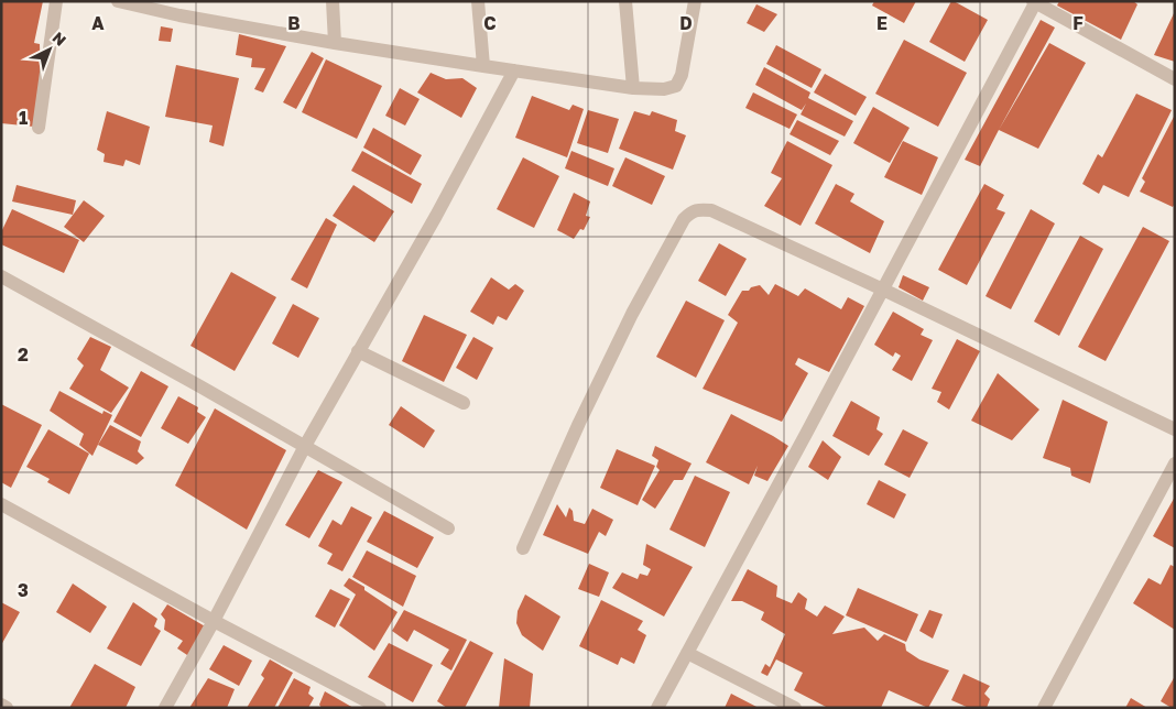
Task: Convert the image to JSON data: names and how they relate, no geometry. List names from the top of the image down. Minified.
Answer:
{"north":"top right","grid":{"columns":["A","B","C","D","E","F"],"rows":["1","2","3"]}}
